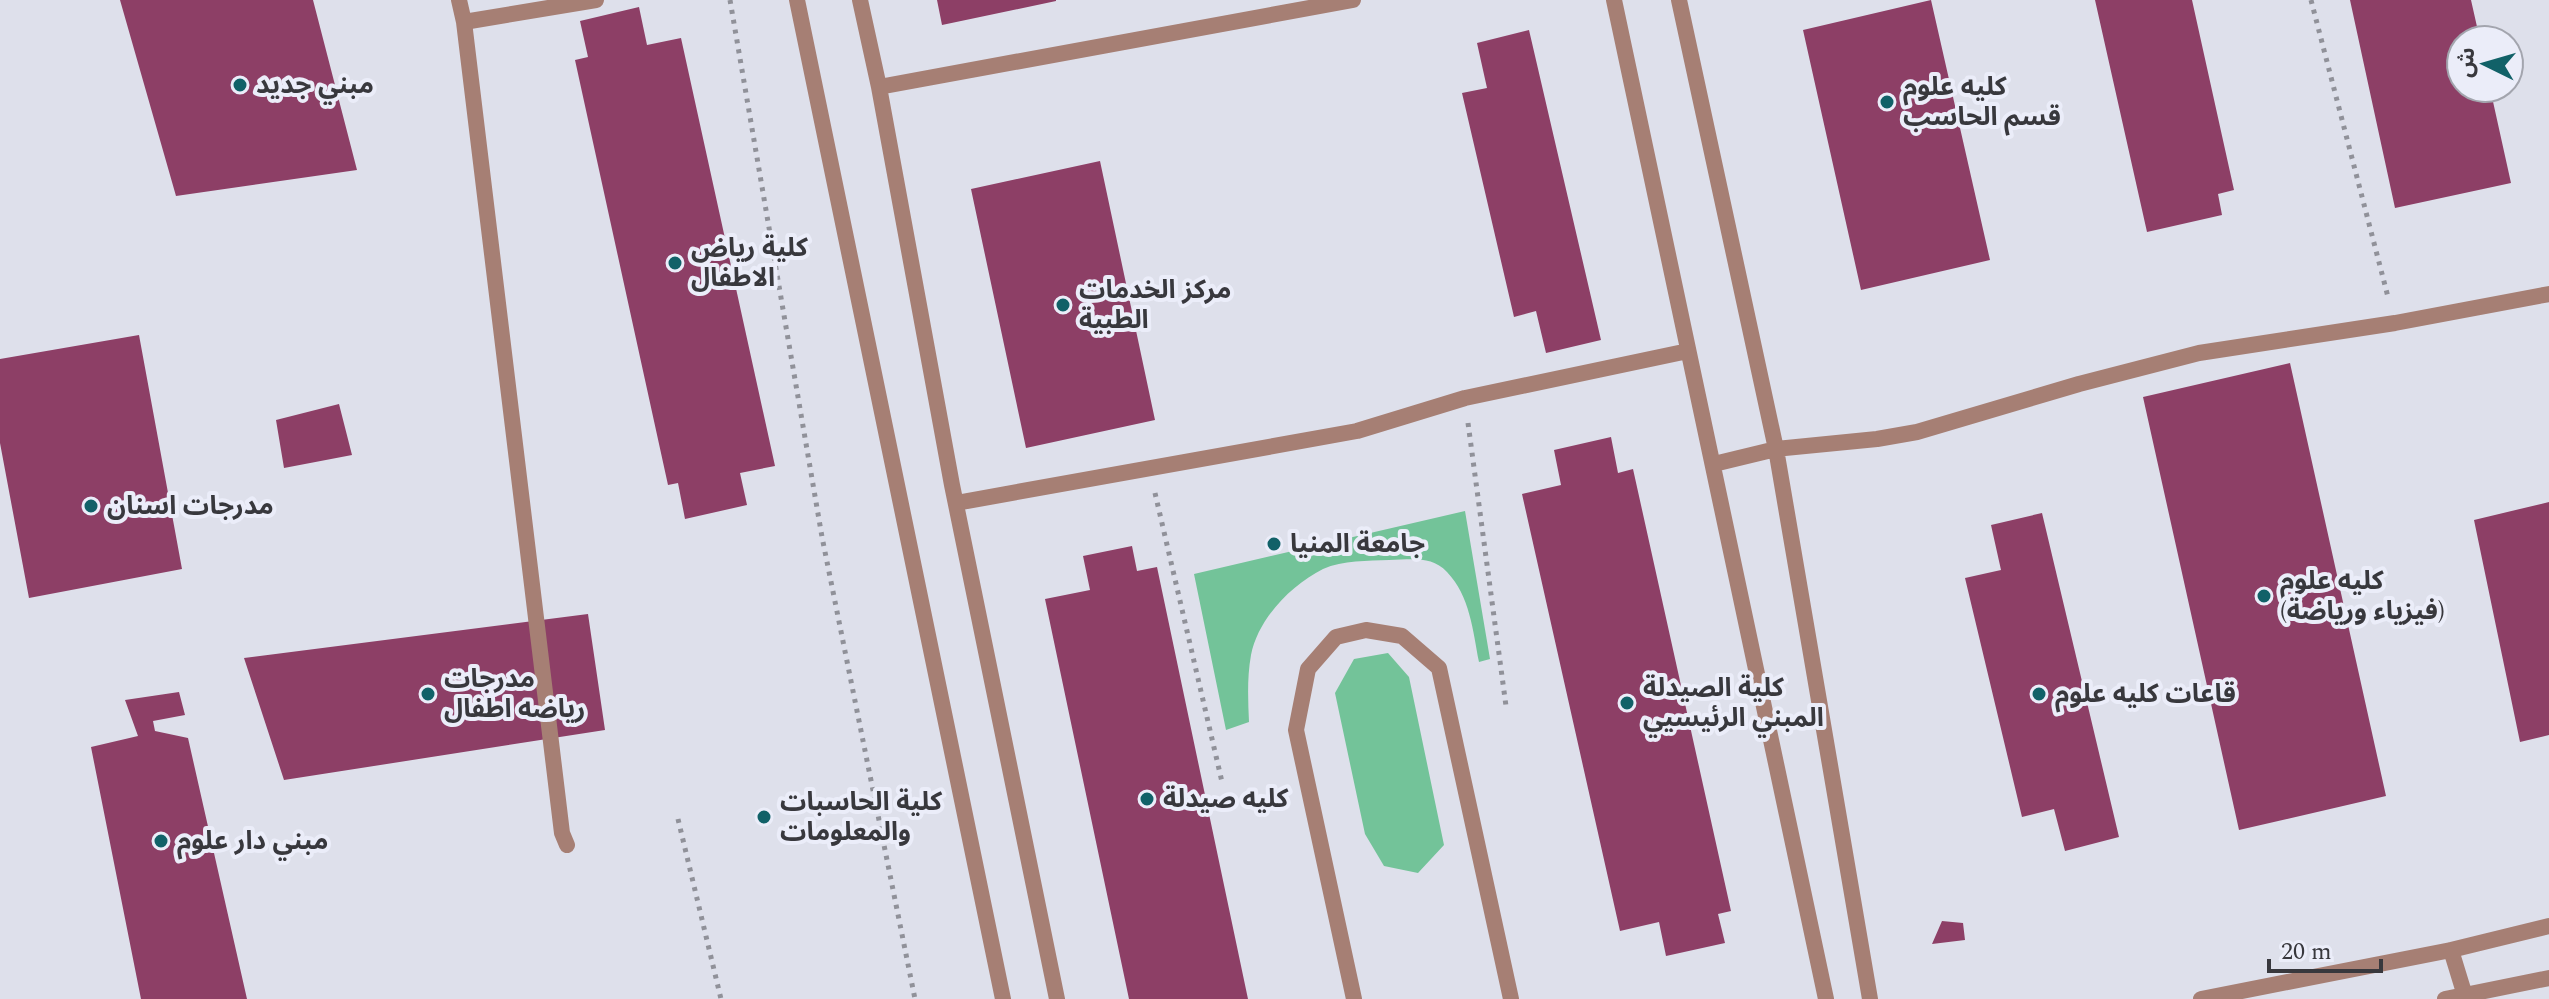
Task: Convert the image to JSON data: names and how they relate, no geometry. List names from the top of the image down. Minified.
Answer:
{"places":["مبني جديد","كليه علوم قسم الحاسب","كلية رياض الاطفال","مركز الخدمات الطبية","مدرجات اسنان","جامعة المنيا","كليه علوم (فيزياء ورياضة)","مدرجات رياضه اطفال","قاعات كليه علوم","كلية الصيدلة المبني الرئيسيي","كليه صيدلة","كلية الحاسبات والمعلومات","مبني دار علوم"],"scale_bar":"20 m","north":"left"}
